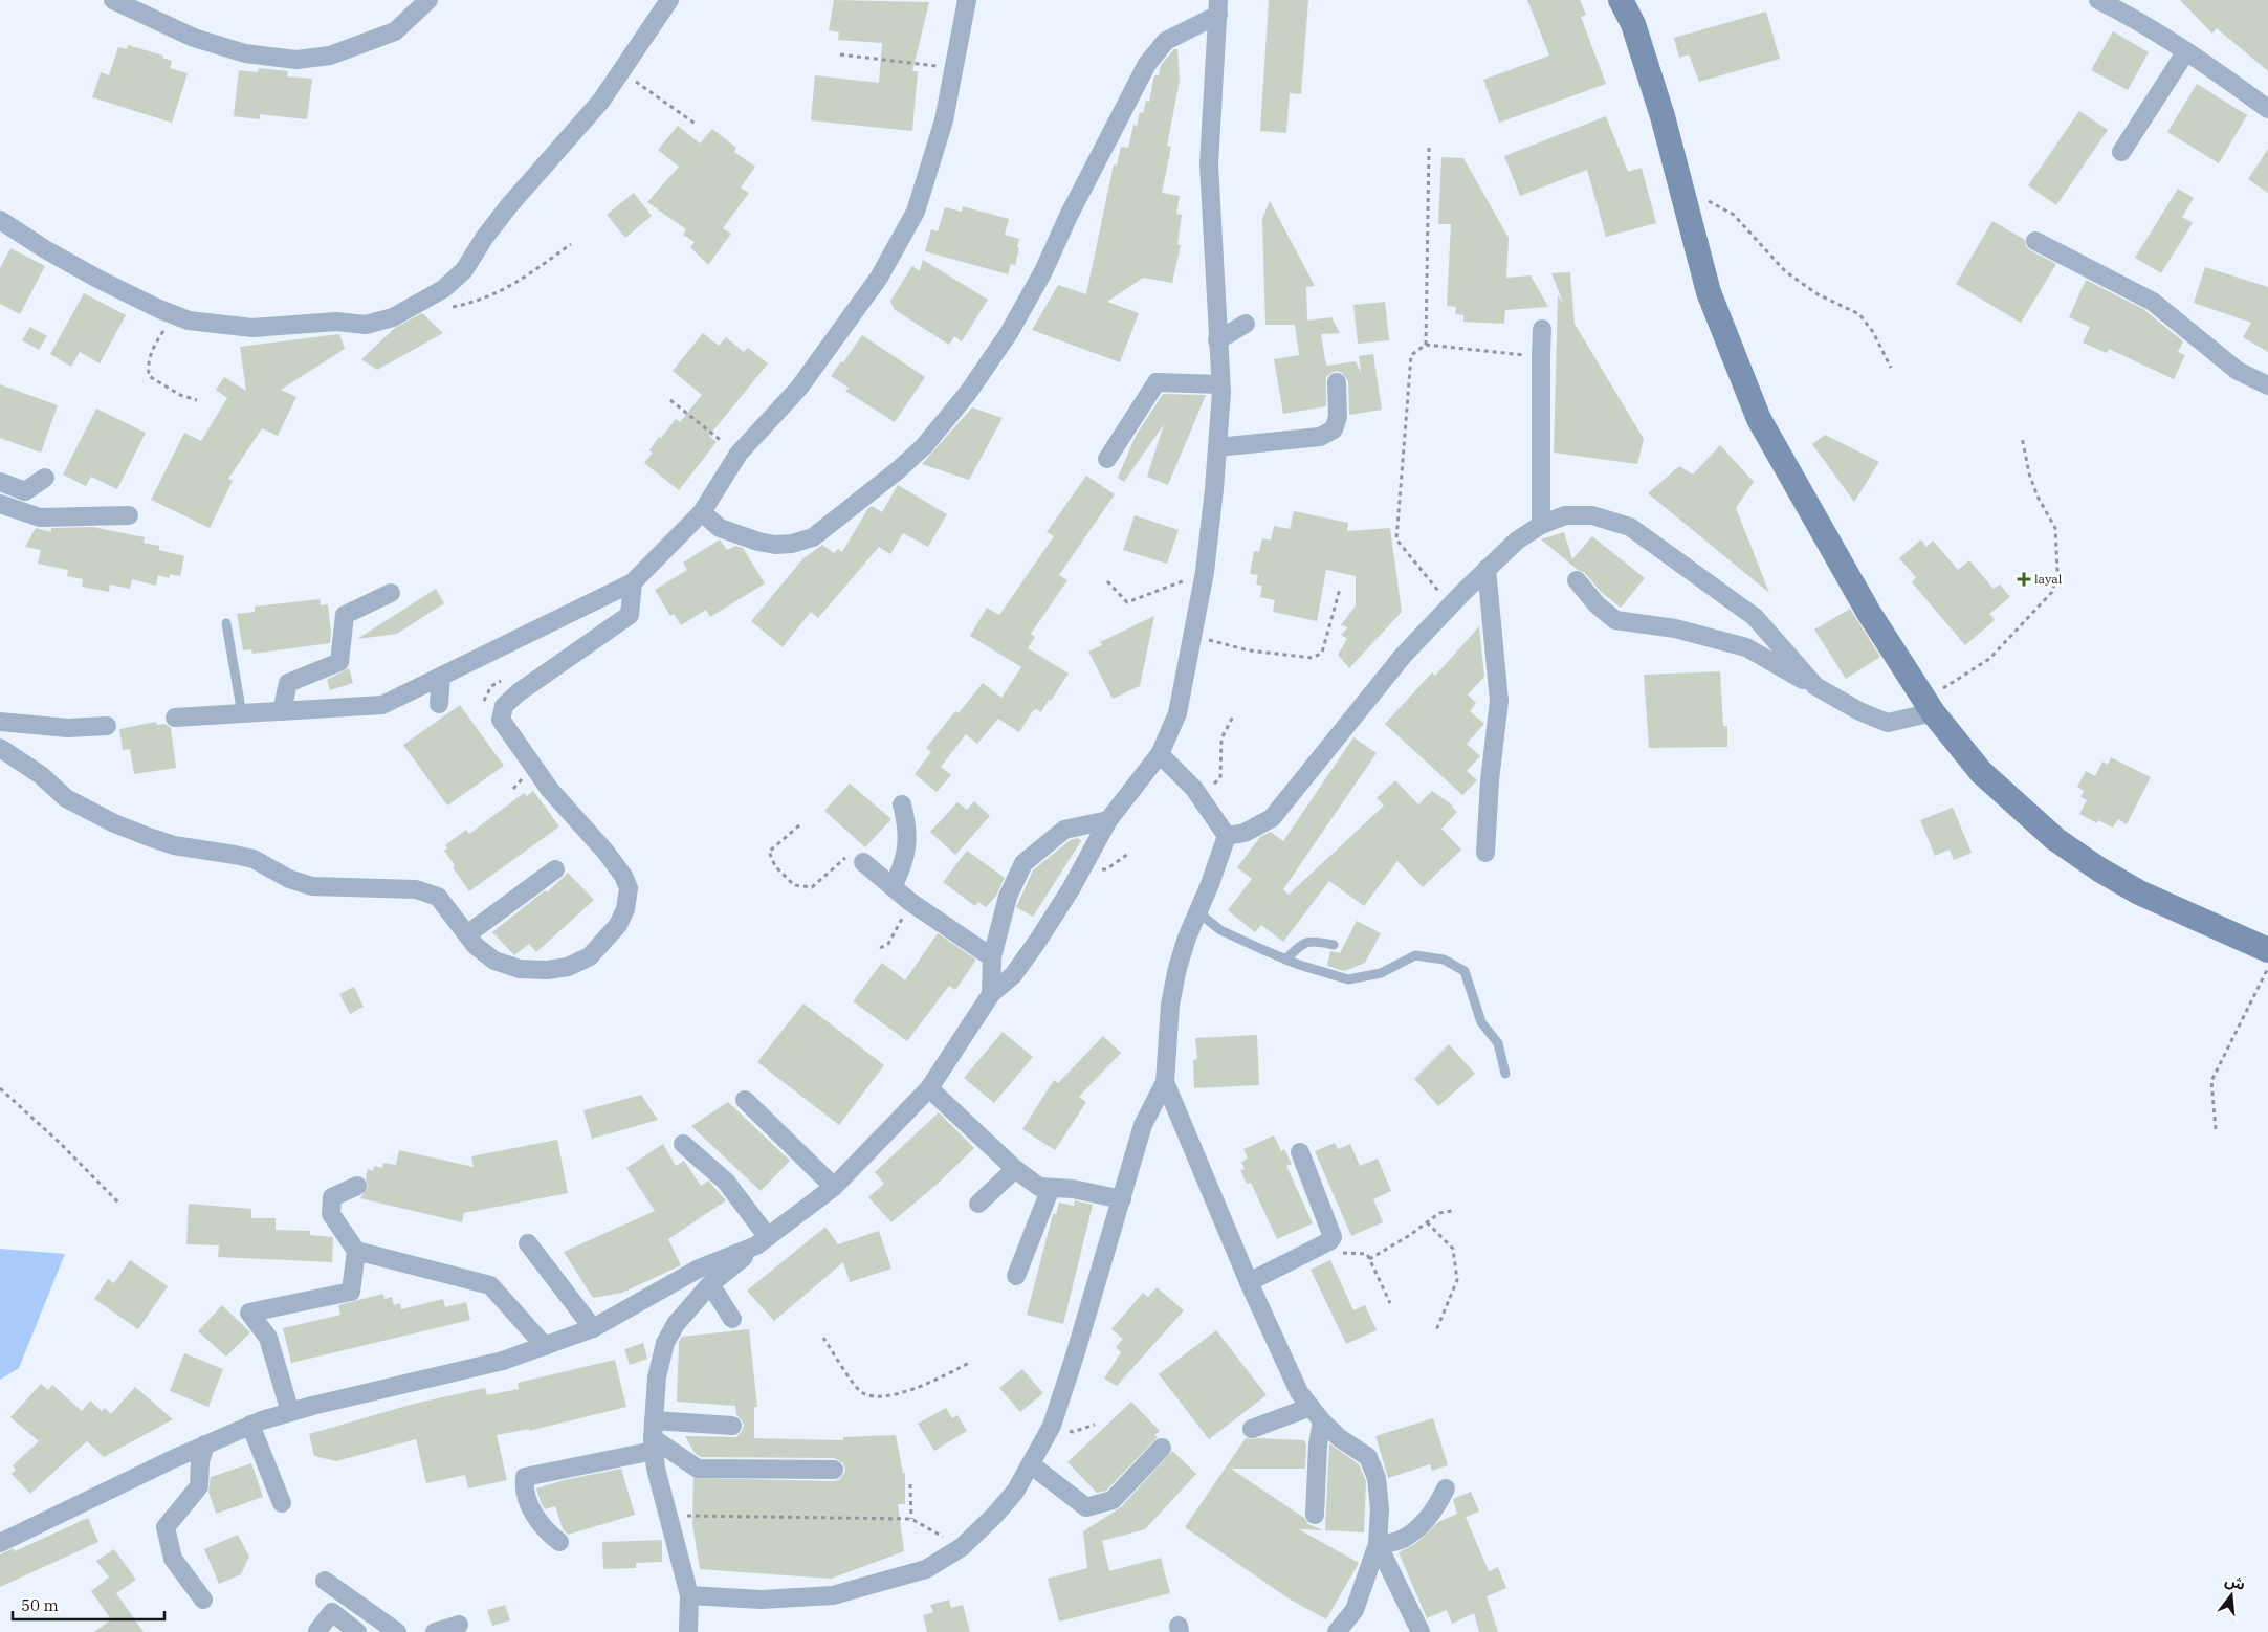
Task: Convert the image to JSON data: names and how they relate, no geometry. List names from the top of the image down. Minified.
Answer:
{"places":{"health":["layal"]},"scale_bar":"50 m","north":"top"}
